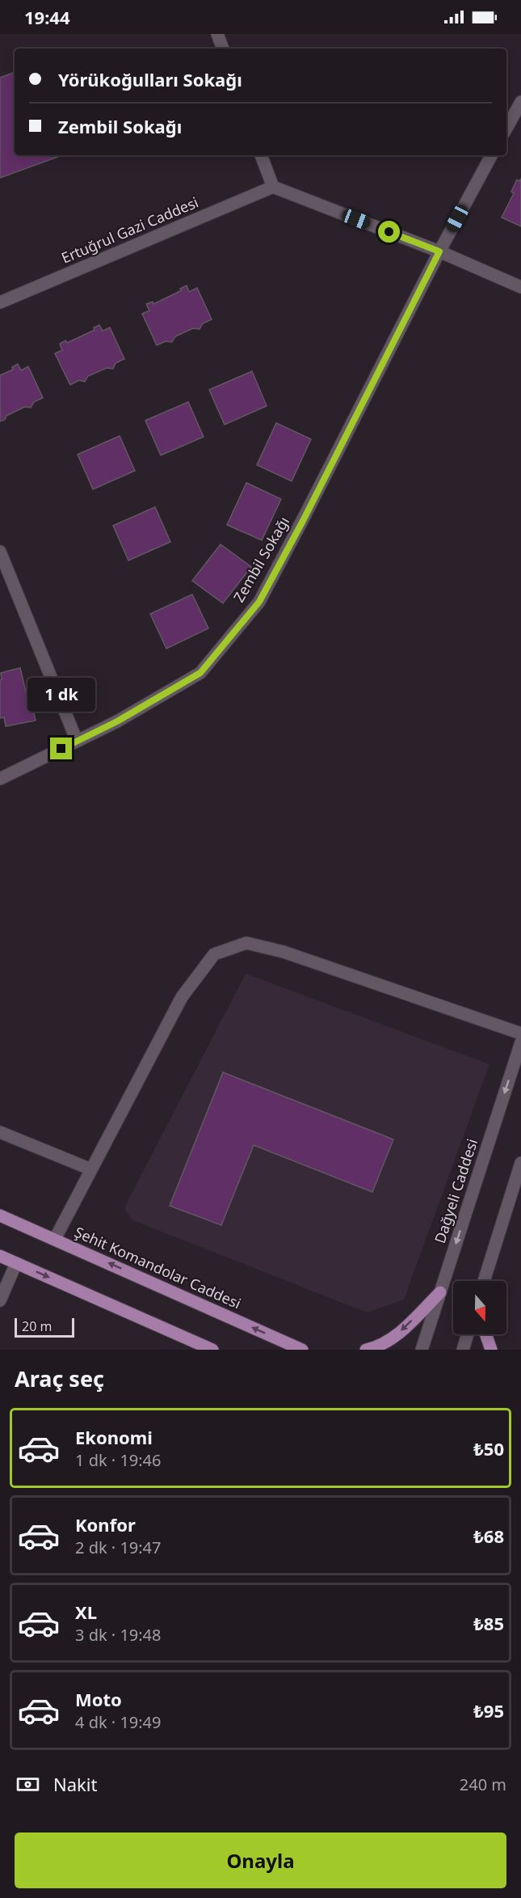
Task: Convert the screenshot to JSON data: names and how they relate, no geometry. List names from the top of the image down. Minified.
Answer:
{"streets":{"main road":["Şehit Komandolar Caddesi"],"street":["Ertuğrul Gazi Caddesi","Zembil Sokağı","Dağyeli Caddesi"]},"scale_bar":"20 m","north":"bottom","page":{"status":"19:44","banner":["Yörükoğulları Sokağı","Zembil Sokağı"],"bubble":"1 dk","scale":"20 m","heading":"Araç seç","list":[{"name":"Ekonomi","note":"1 dk · 19:46","value":"₺50"},{"name":"Konfor","note":"2 dk · 19:47","value":"₺68"},{"name":"XL","note":"3 dk · 19:48","value":"₺85"},{"name":"Moto","note":"4 dk · 19:49","value":"₺95"}],"pay":["Nakit","240 m"],"buttons":"Onayla"}}
